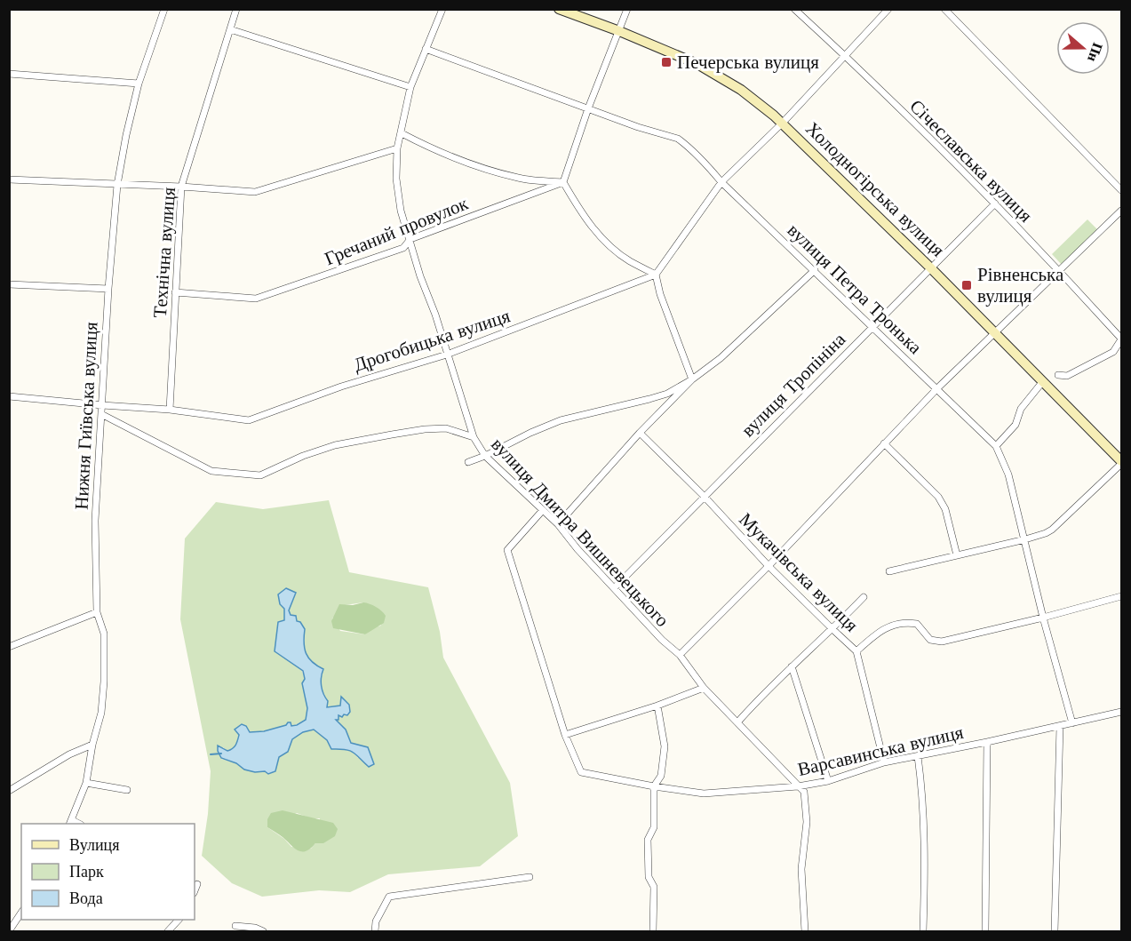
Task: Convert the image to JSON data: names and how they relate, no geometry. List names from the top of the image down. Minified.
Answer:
{"streets":{"main road":["Холодногірська вулиця"],"street":["Січеславська вулиця","Гречаний провулок","Технічна вулиця","вулиця Петра Тронька","Дрогобицька вулиця","вулиця Тропініна","Нижня Гиївська вулиця","вулиця Дмитра Вишневецького","Мукачівська вулиця","Варсавинська вулиця"]},"crossings":[["Січеславська вулиця","вулиця Тропініна"],["Холодногірська вулиця","вулиця Тропініна"],["Гречаний провулок","Технічна вулиця"],["Гречаний провулок","вулиця Дмитра Вишневецького"],["Технічна вулиця","Дрогобицька вулиця"],["вулиця Петра Тронька","вулиця Тропініна"],["вулиця Петра Тронька","вулиця Дмитра Вишневецького"],["вулиця Петра Тронька","Варсавинська вулиця"],["Дрогобицька вулиця","Нижня Гиївська вулиця"],["Дрогобицька вулиця","вулиця Дмитра Вишневецького"],["вулиця Тропініна","вулиця Дмитра Вишневецького"],["вулиця Тропініна","Мукачівська вулиця"],["вулиця Дмитра Вишневецького","Варсавинська вулиця"],["Мукачівська вулиця","Варсавинська вулиця"]],"places":{"transit":["Печерська вулиця","Рівненська вулиця"]},"legend":["Вулиця","Парк","Вода"],"north":"right"}
